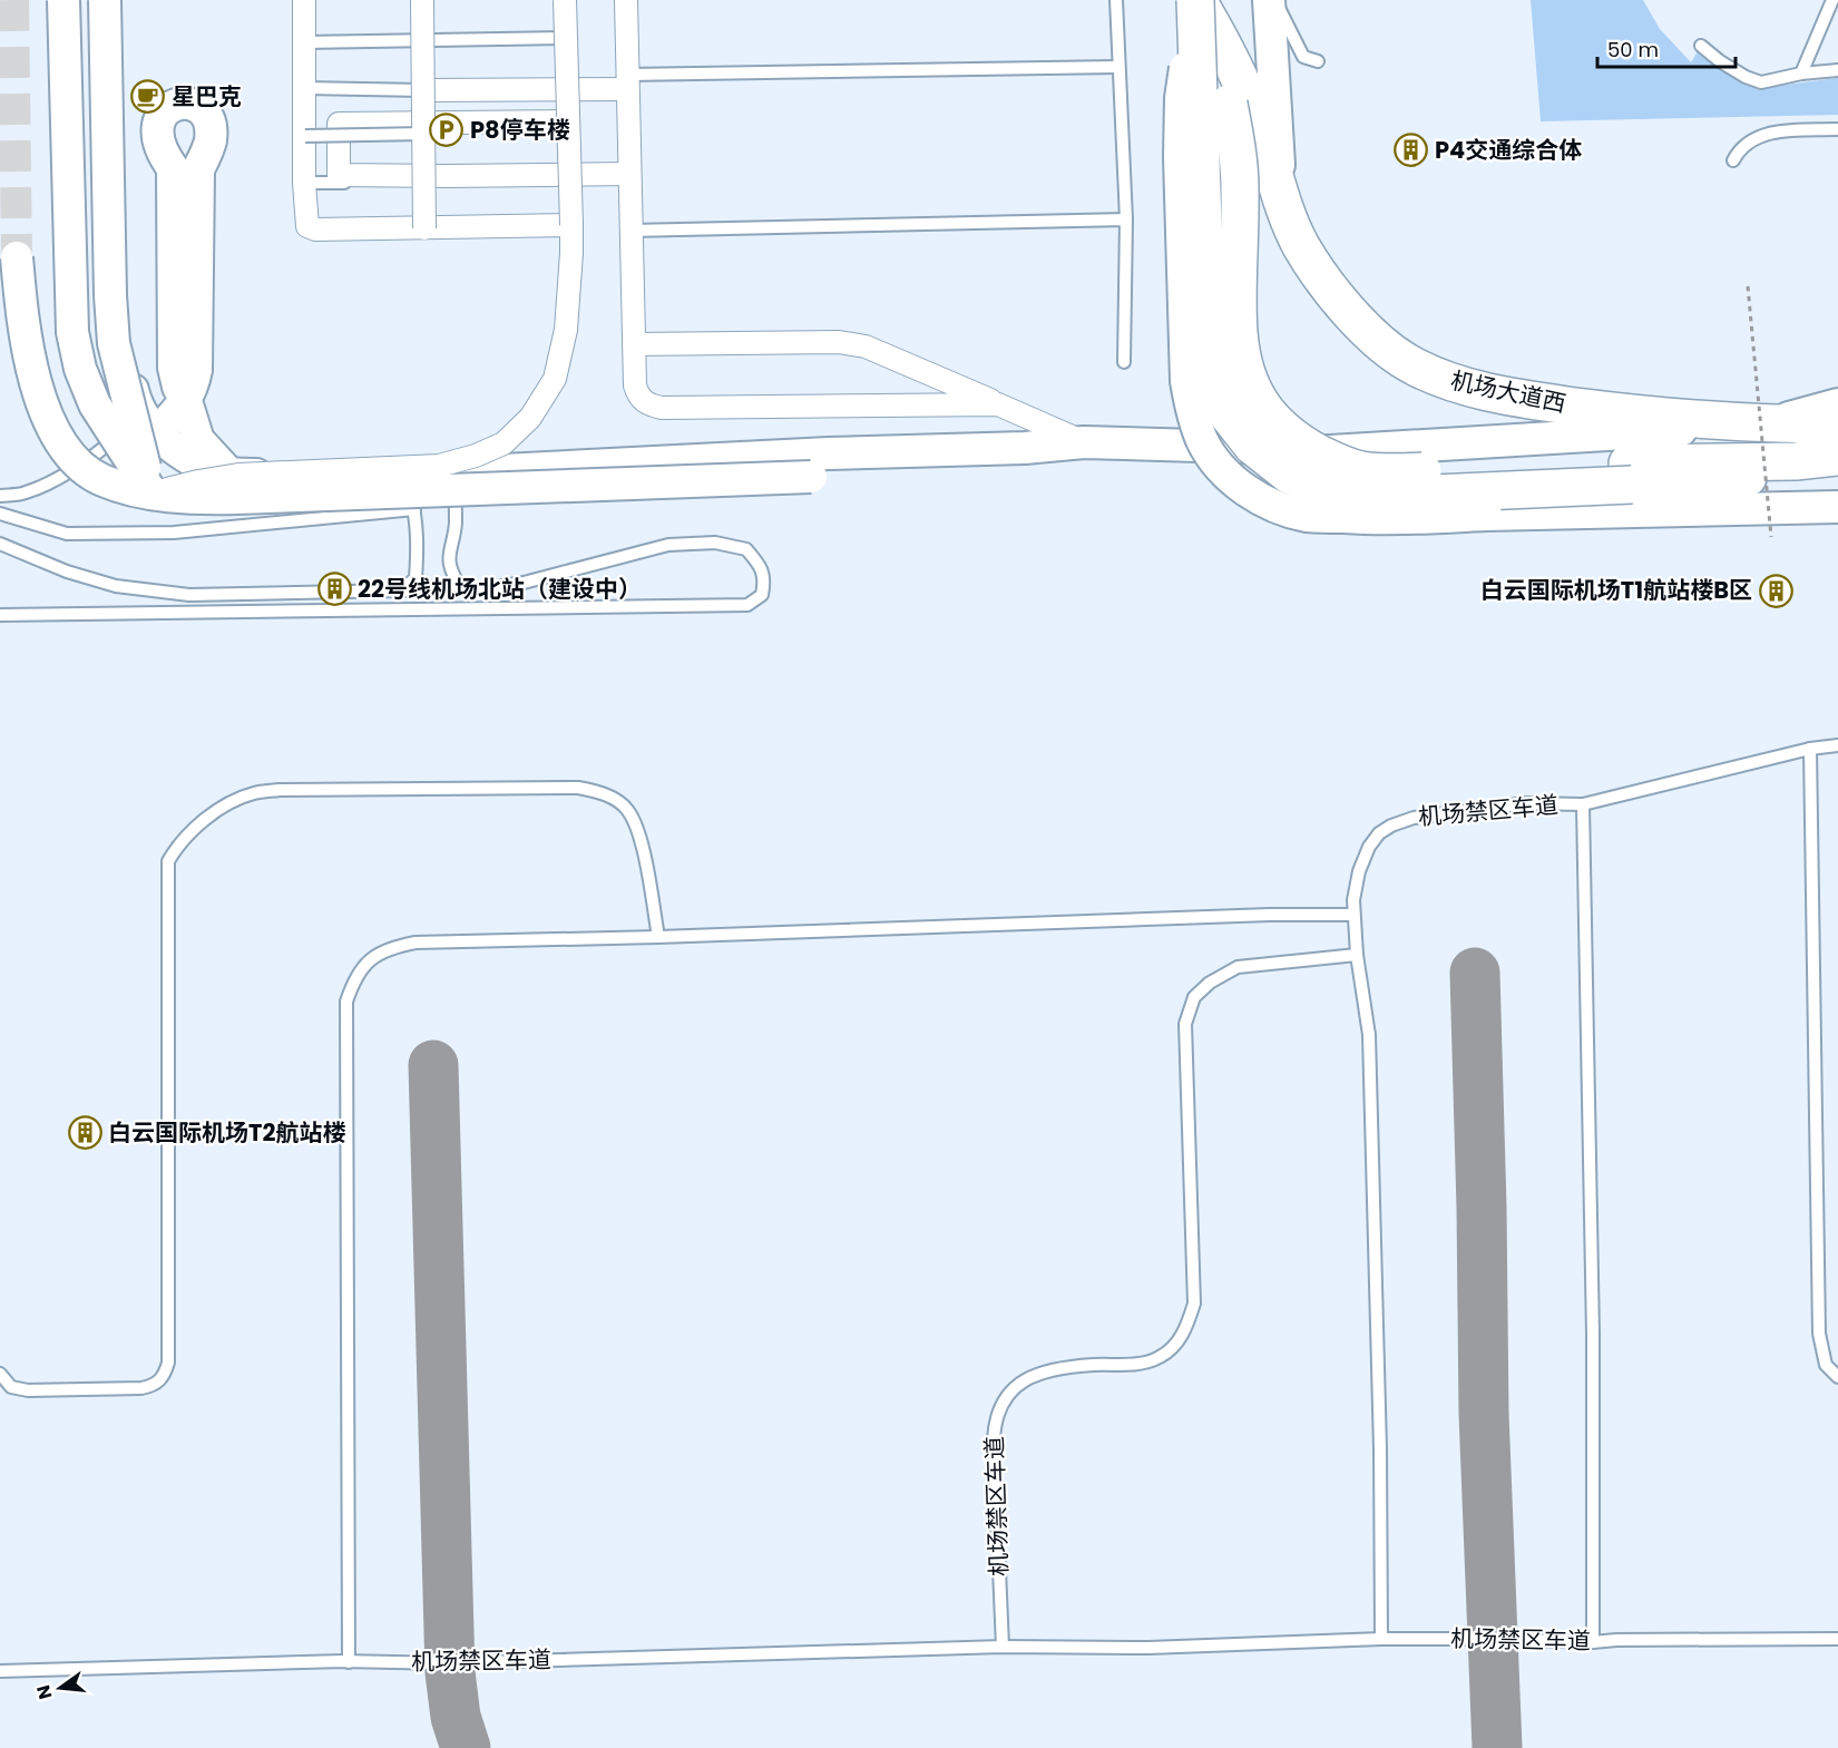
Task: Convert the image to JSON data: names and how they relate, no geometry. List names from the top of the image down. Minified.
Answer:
{"streets":{"highway":["机场大道西"],"lane":["机场禁区车道"]},"places":{"cafe":["星巴克"],"parking":["P8停车楼"],"building":["P4交通综合体","22号线机场北站（建设中）","白云国际机场T1航站楼B区","白云国际机场T2航站楼"]},"scale_bar":"50 m","north":"left"}
